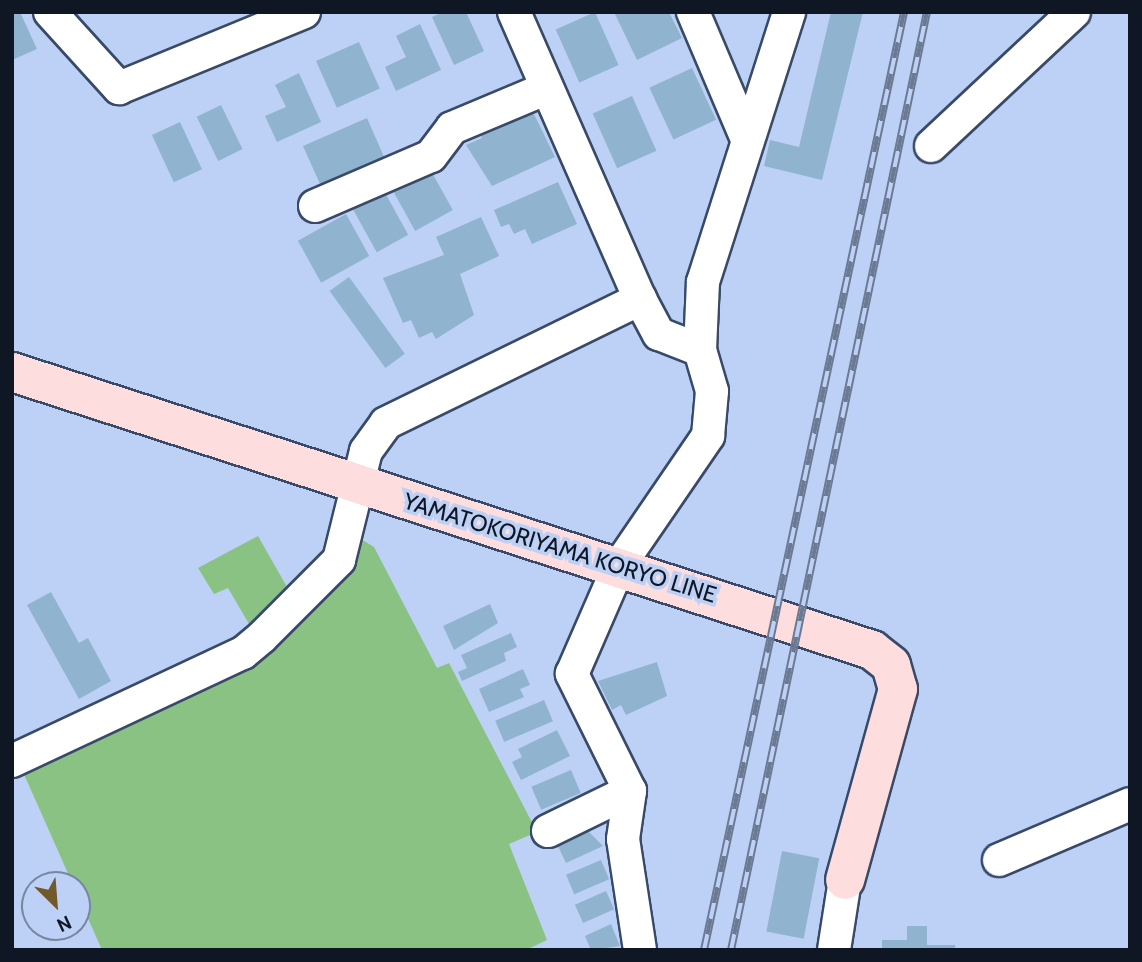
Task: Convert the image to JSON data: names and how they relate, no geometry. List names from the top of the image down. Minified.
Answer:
{"streets":{"main road":["YAMATOKORIYAMA KORYO LINE"]},"north":"bottom right"}
